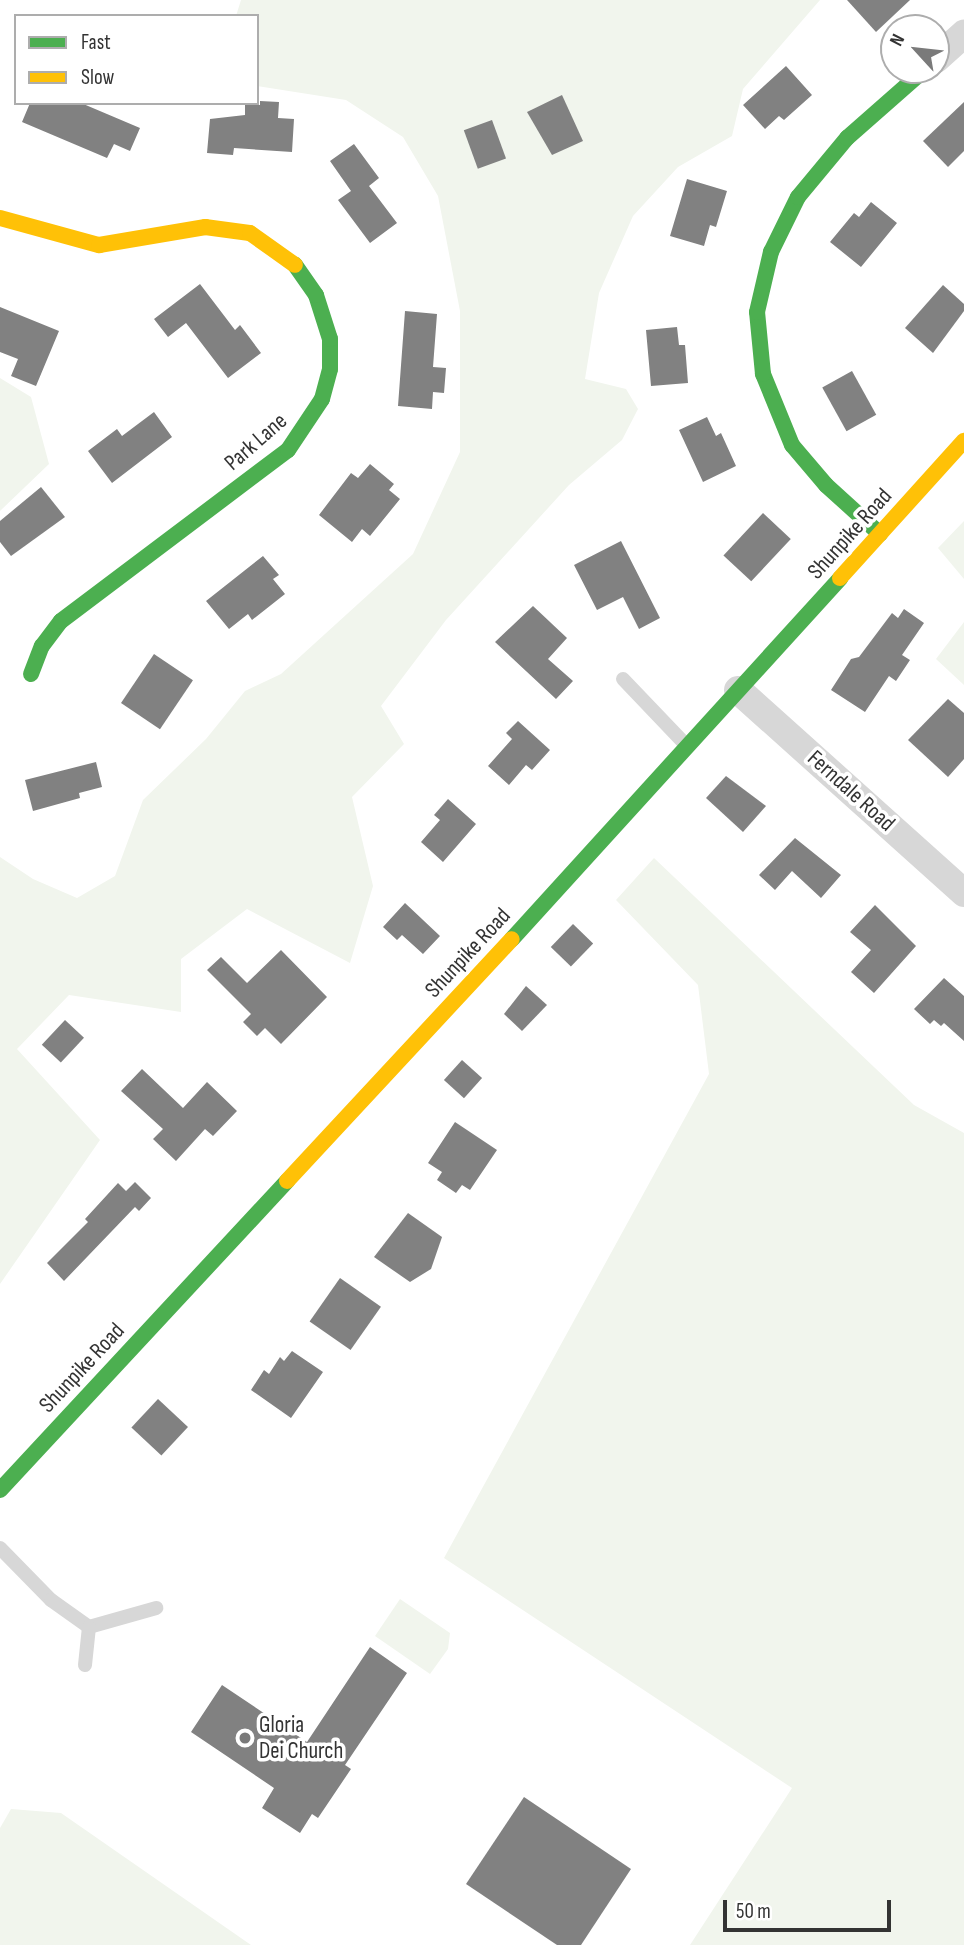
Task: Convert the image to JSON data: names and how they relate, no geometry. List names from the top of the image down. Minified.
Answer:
{"streets":{"street":["Park Lane","Shunpike Road","Ferndale Road"]},"crossings":[["Shunpike Road","Ferndale Road"]],"places":["Gloria Dei Church"],"legend":["Fast","Slow"],"scale_bar":"50 m","north":"top left"}
